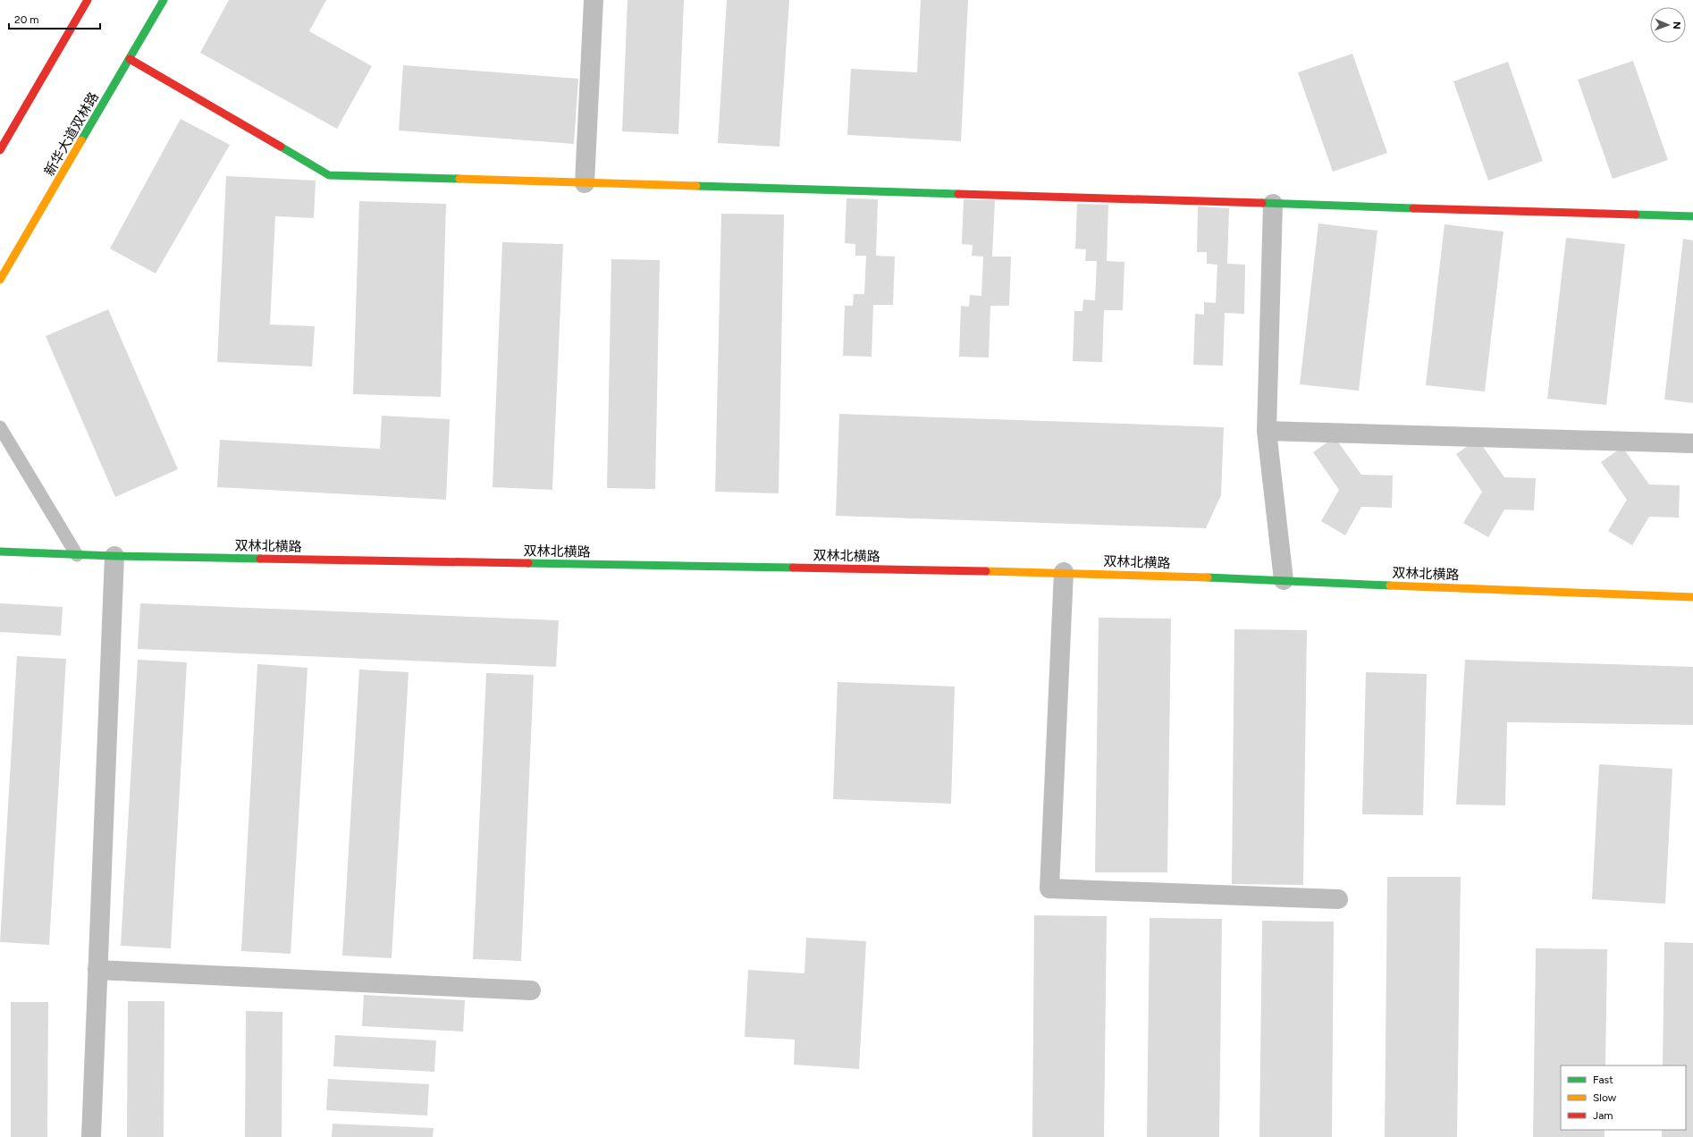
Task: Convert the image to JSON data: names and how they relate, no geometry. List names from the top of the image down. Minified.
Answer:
{"streets":{"street":["新华大道双林路","双林北横路"]},"legend":["Fast","Slow","Jam"],"scale_bar":"20 m","north":"right"}
